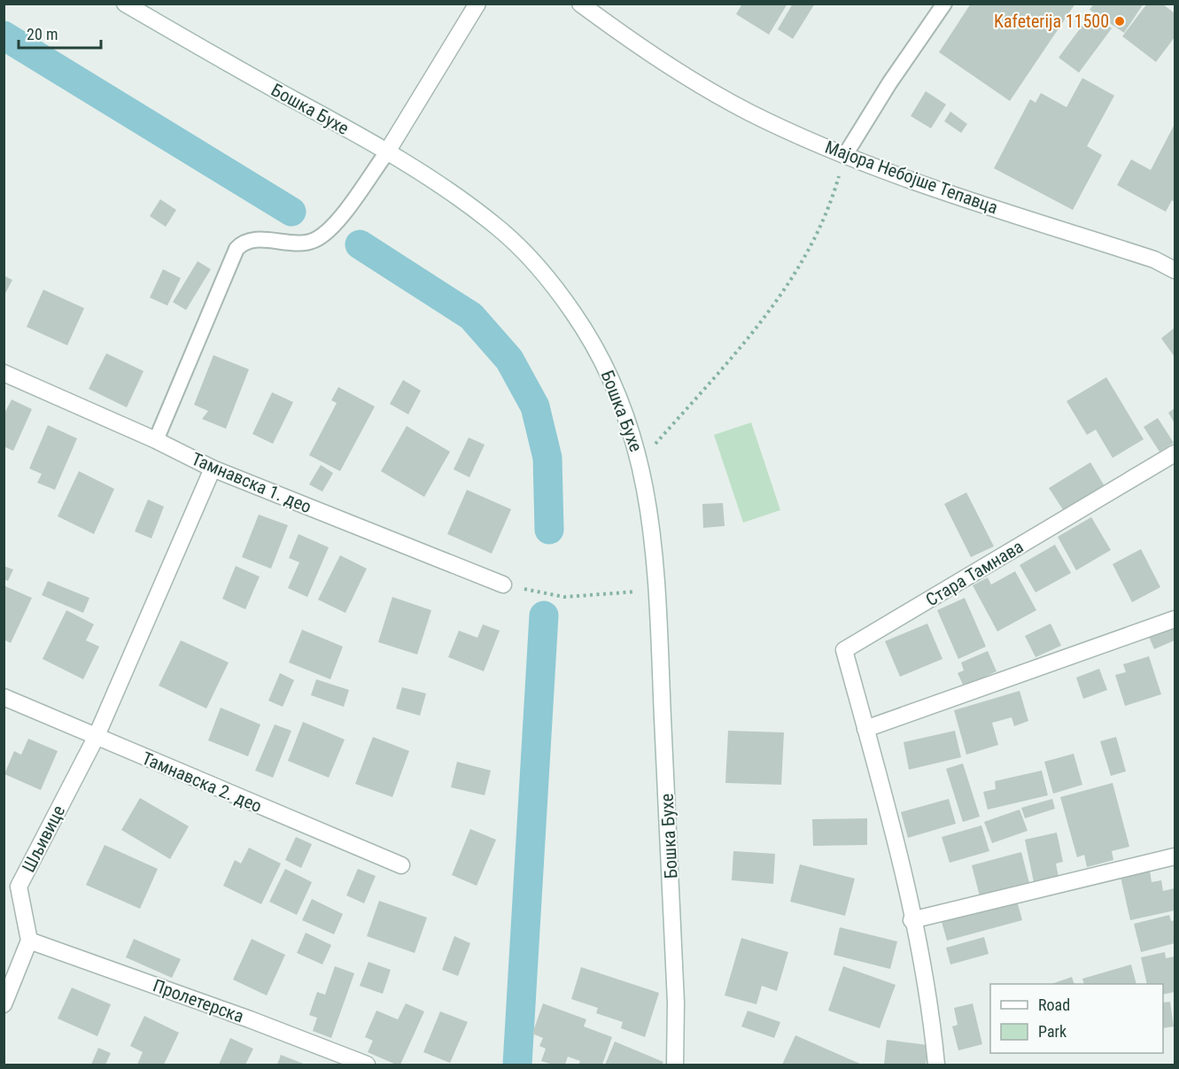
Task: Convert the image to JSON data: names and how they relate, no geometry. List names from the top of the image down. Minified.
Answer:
{"streets":{"street":["Бошка Бухе","Мајора Небојше Тепавца","Тамнавска 1. део","Стара Тамнава","Тамнавска 2. део","Шљивице","Пролетерска"]},"crossings":[["Тамнавска 1. део","Шљивице"],["Тамнавска 2. део","Шљивице"],["Шљивице","Пролетерска"]],"places":["Kafeterija 11500"],"legend":["Road","Park"],"scale_bar":"20 m"}
